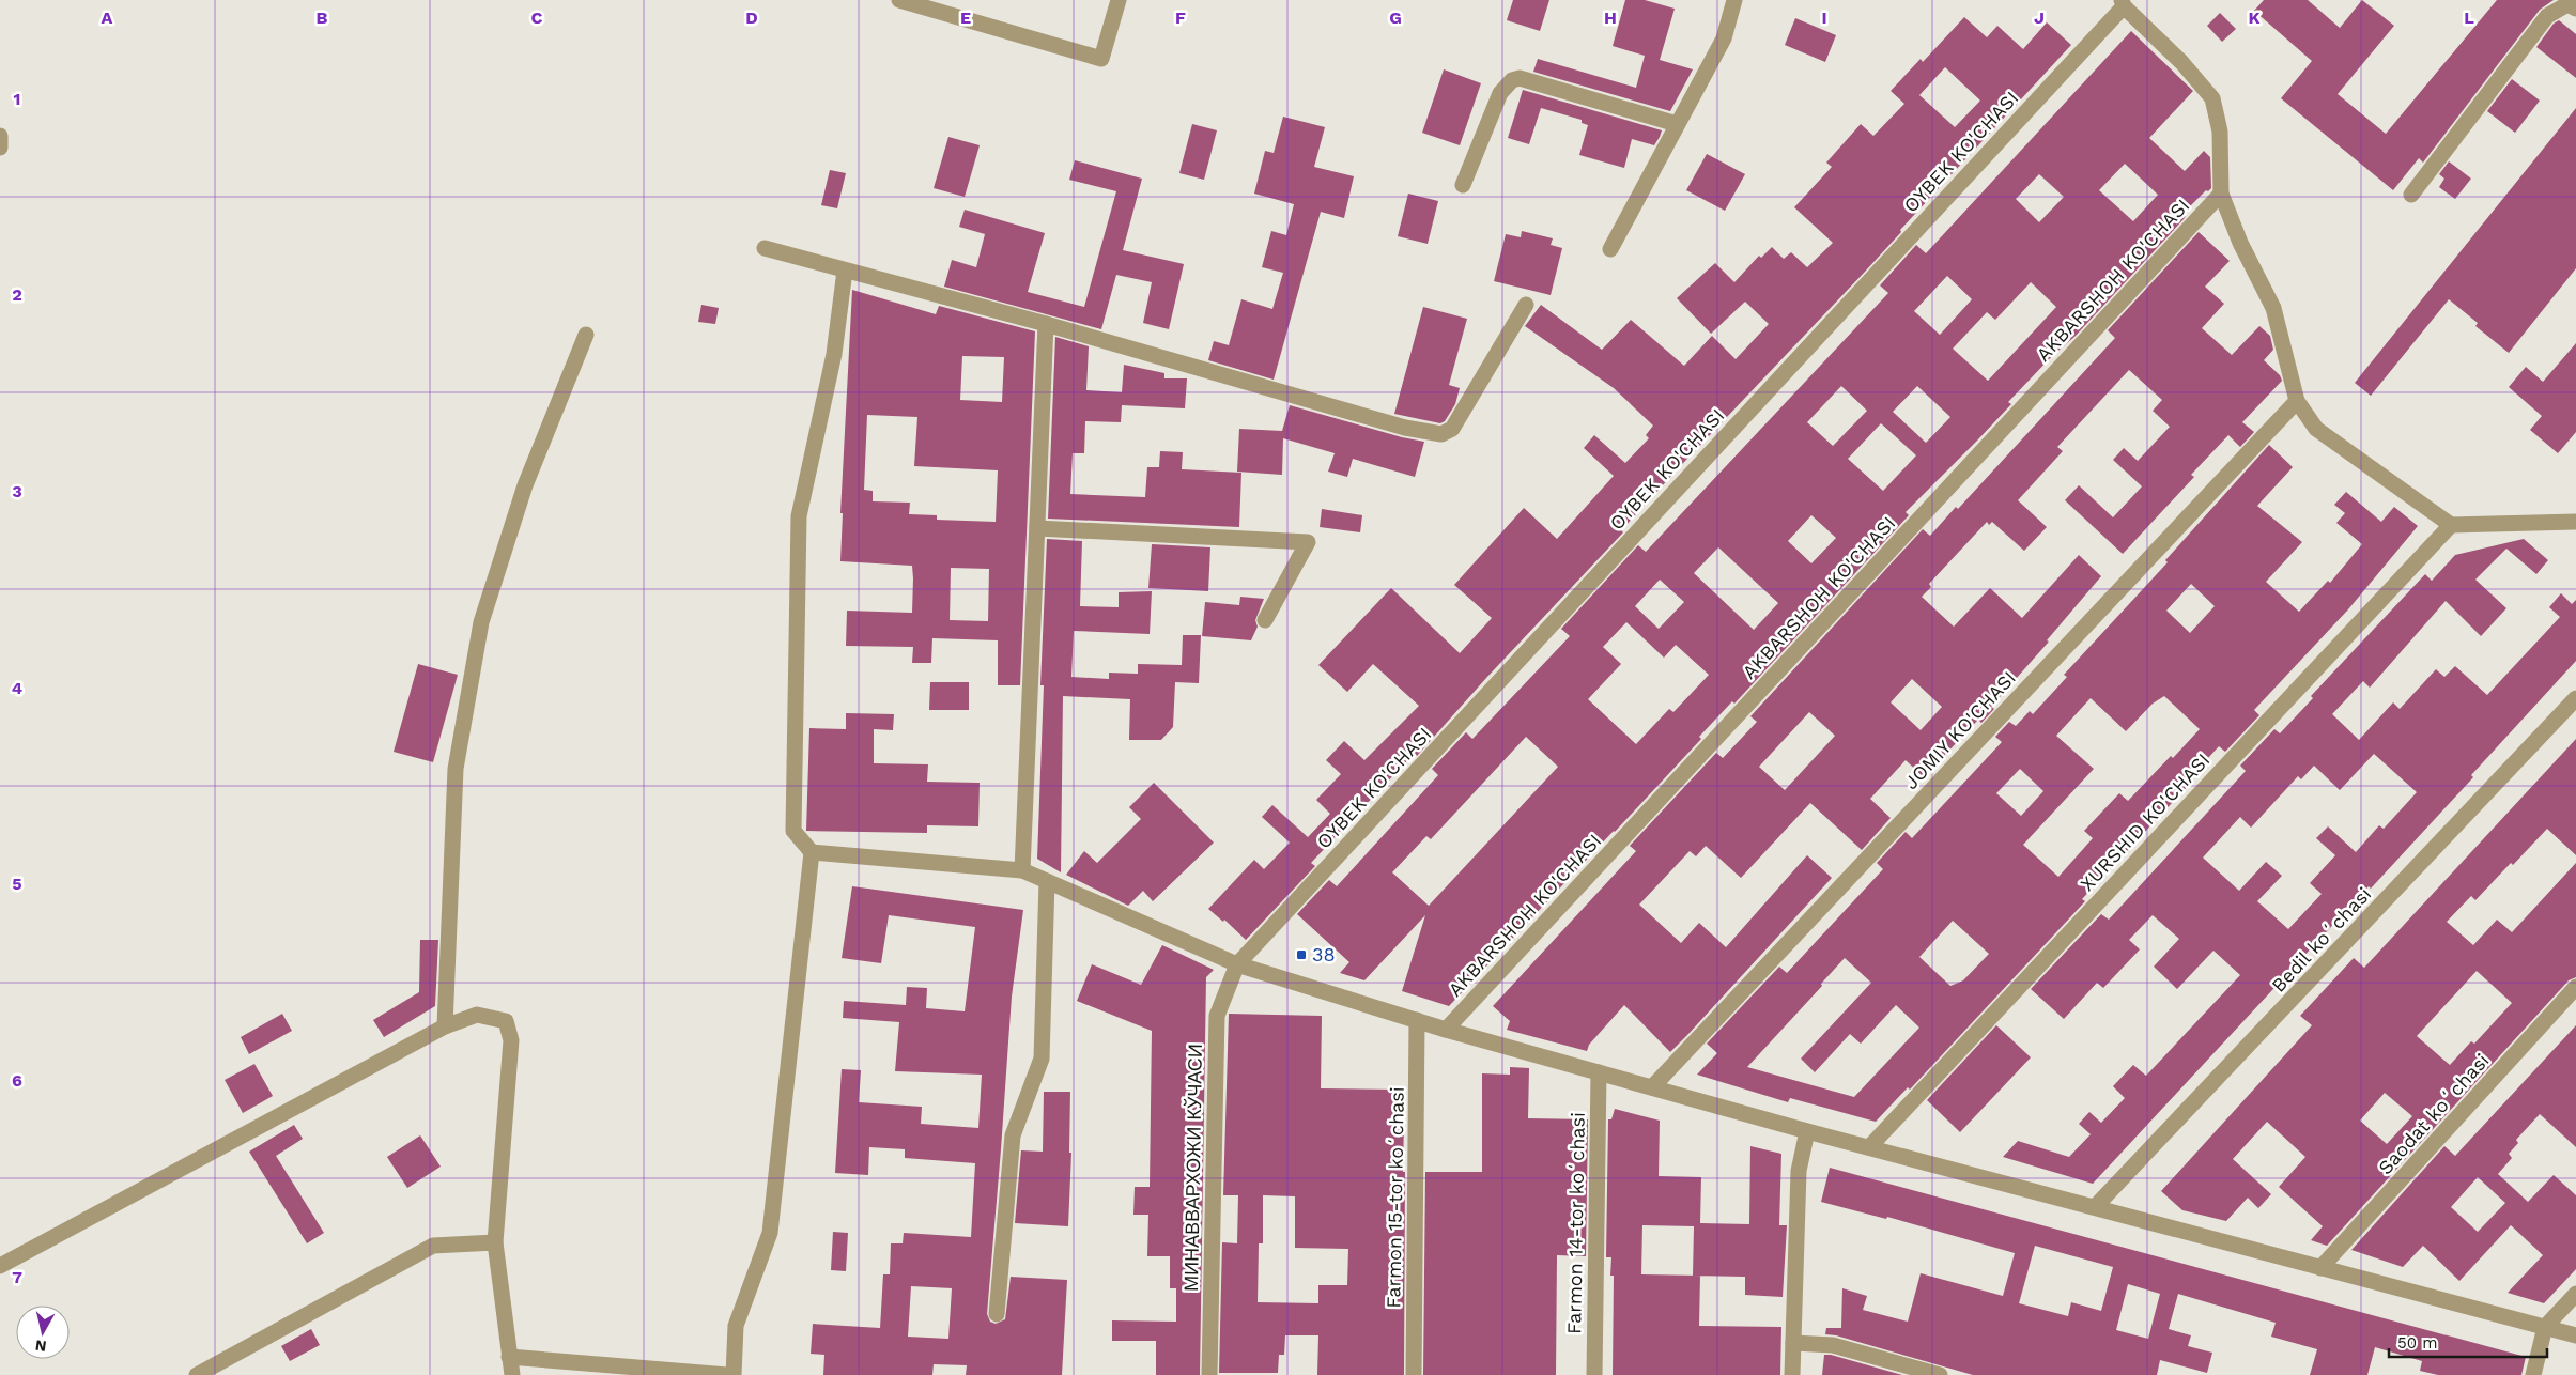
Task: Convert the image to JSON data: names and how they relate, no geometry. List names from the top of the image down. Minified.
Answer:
{"streets":{"street":["OYBEK KO'CHASI","AKBARSHOH KO'CHASI","JOMIY KO'CHASI","XURSHID KO'CHASI","Bedil koʻchasi","Saodat koʻchasi","МИНАВВАРХОЖИ КЎЧАСИ","Farmon 15-tor koʻchasi","Farmon 14-tor koʻchasi"]},"crossings":[["OYBEK KO'CHASI","МИНАВВАРХОЖИ КЎЧАСИ"]],"places":{"transit":["38"]},"scale_bar":"50 m","north":"bottom","grid":{"columns":["A","B","C","D","E","F","G","H","I","J","K","L"],"rows":["1","2","3","4","5","6","7"]}}
